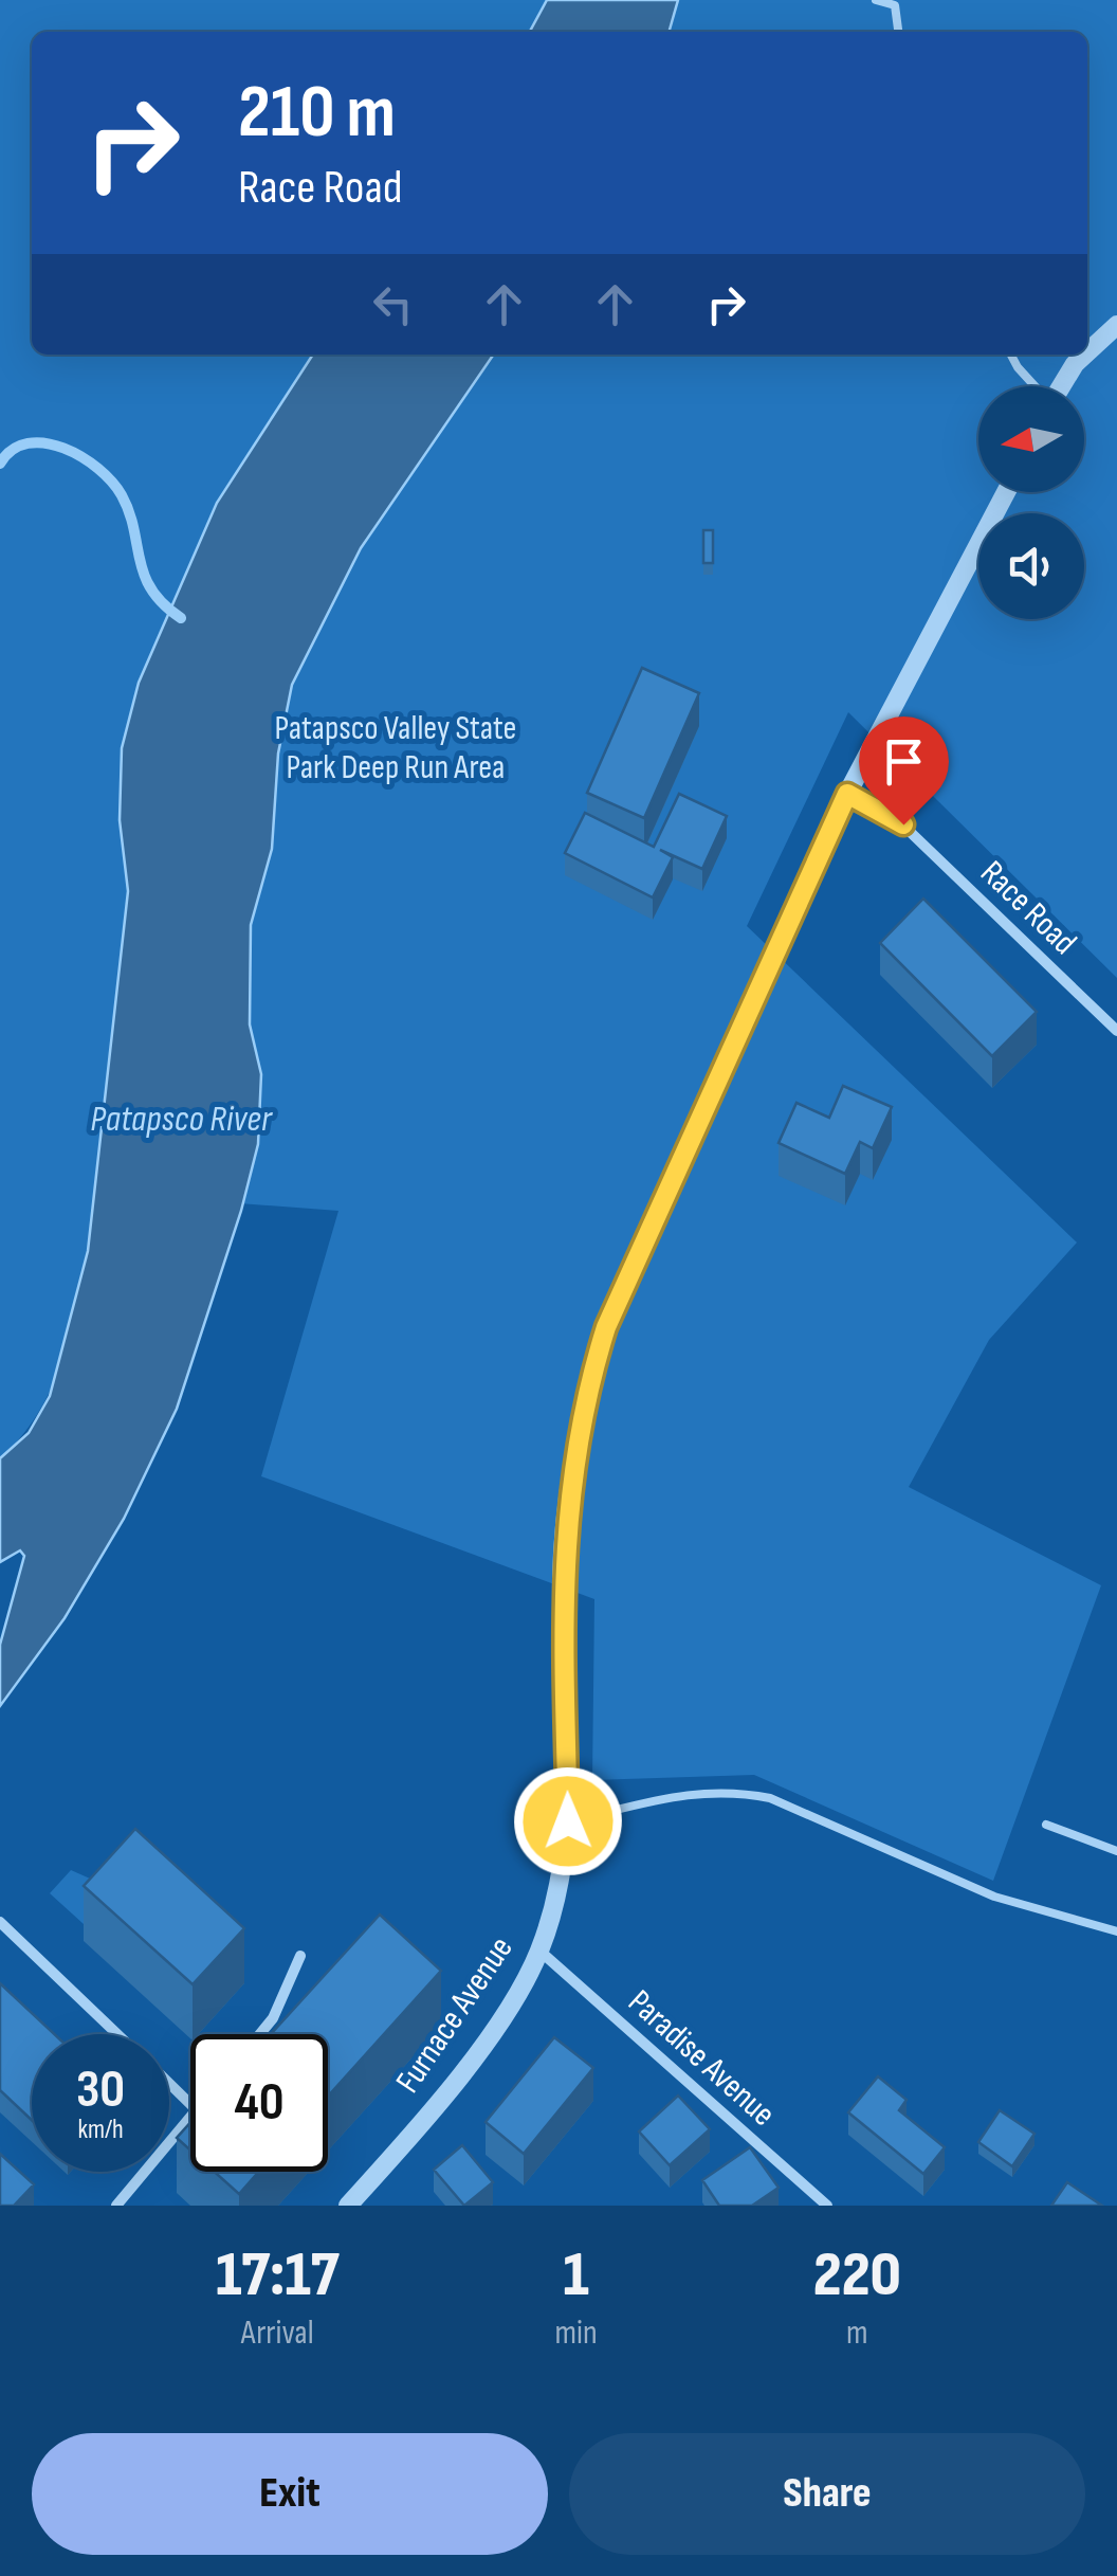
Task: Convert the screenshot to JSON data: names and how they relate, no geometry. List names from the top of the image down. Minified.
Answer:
{"streets":{"street":["Race Road","Furnace Avenue","Paradise Avenue"]},"crossings":[["Race Road","Furnace Avenue"],["Furnace Avenue","Paradise Avenue"]],"water":["Patapsco River"],"parks":["Patapsco Valley State Park Deep Run Area"],"north":"left","page":{"turn":["210 m","Race Road"],"speed":"30 km/h","limit":"40","eta":["17:17","Arrival","1","min","220","m"],"buttons":["Exit","Share"]}}
